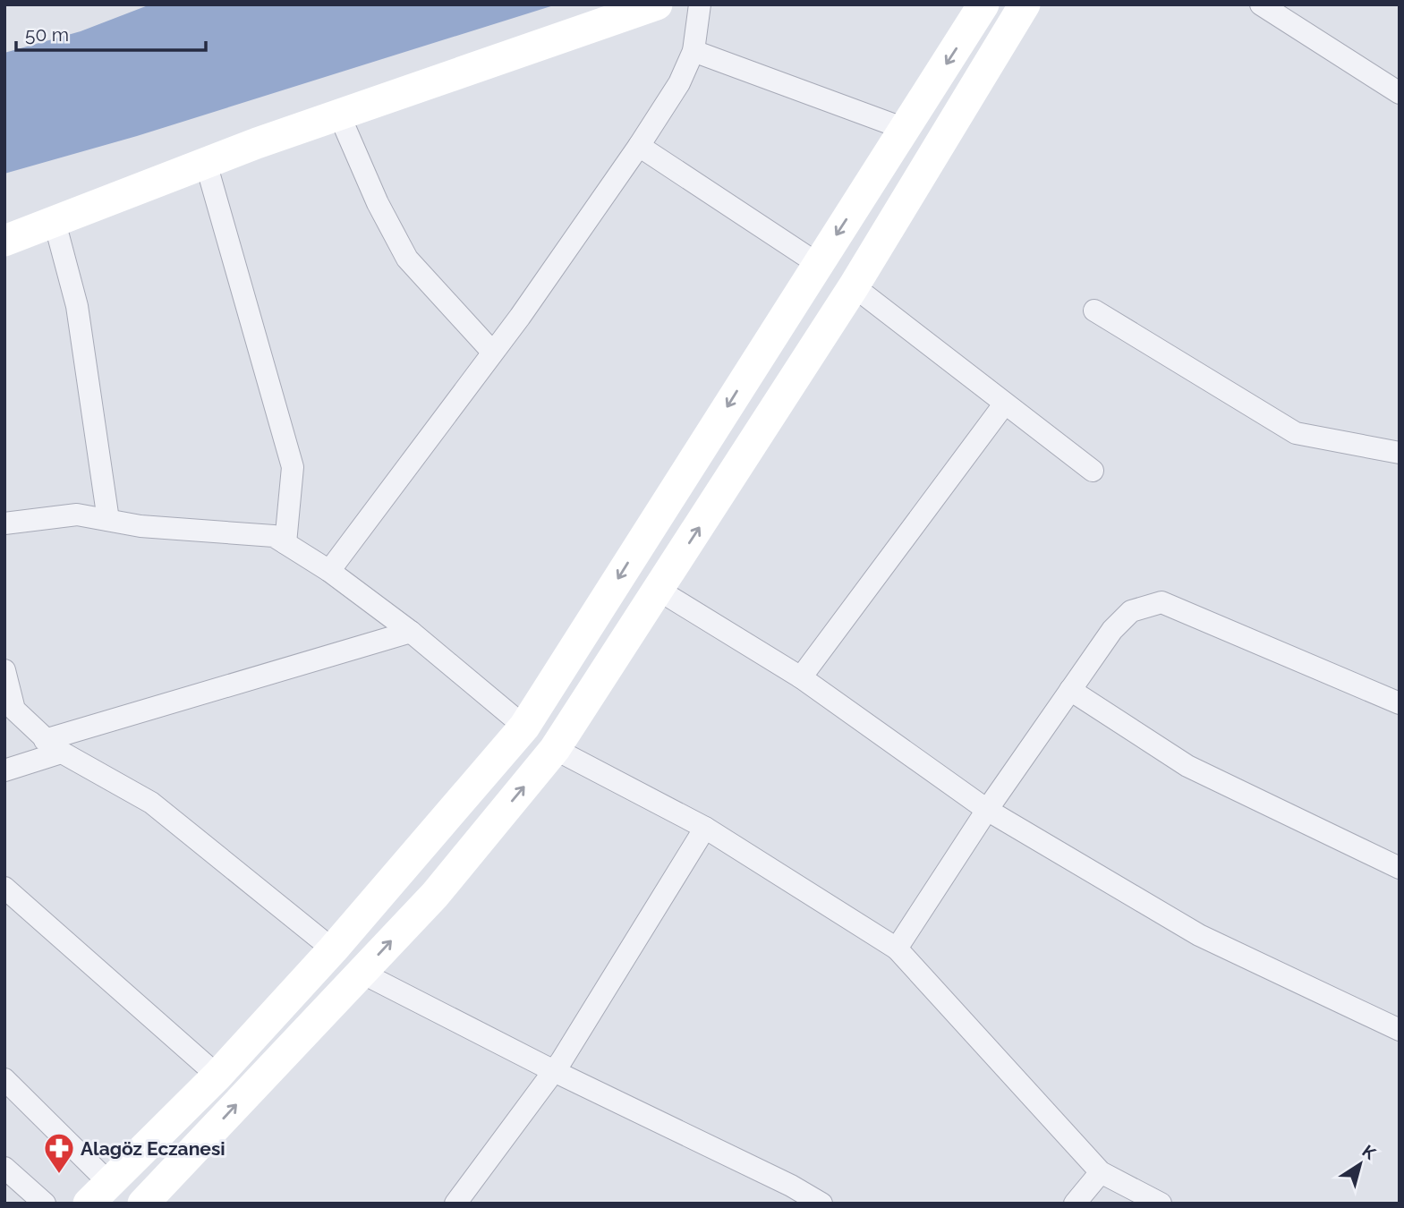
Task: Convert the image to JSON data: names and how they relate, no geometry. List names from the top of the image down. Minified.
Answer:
{"places":{"pharmacy":["Alagöz Eczanesi"]},"scale_bar":"50 m","north":"top right"}
